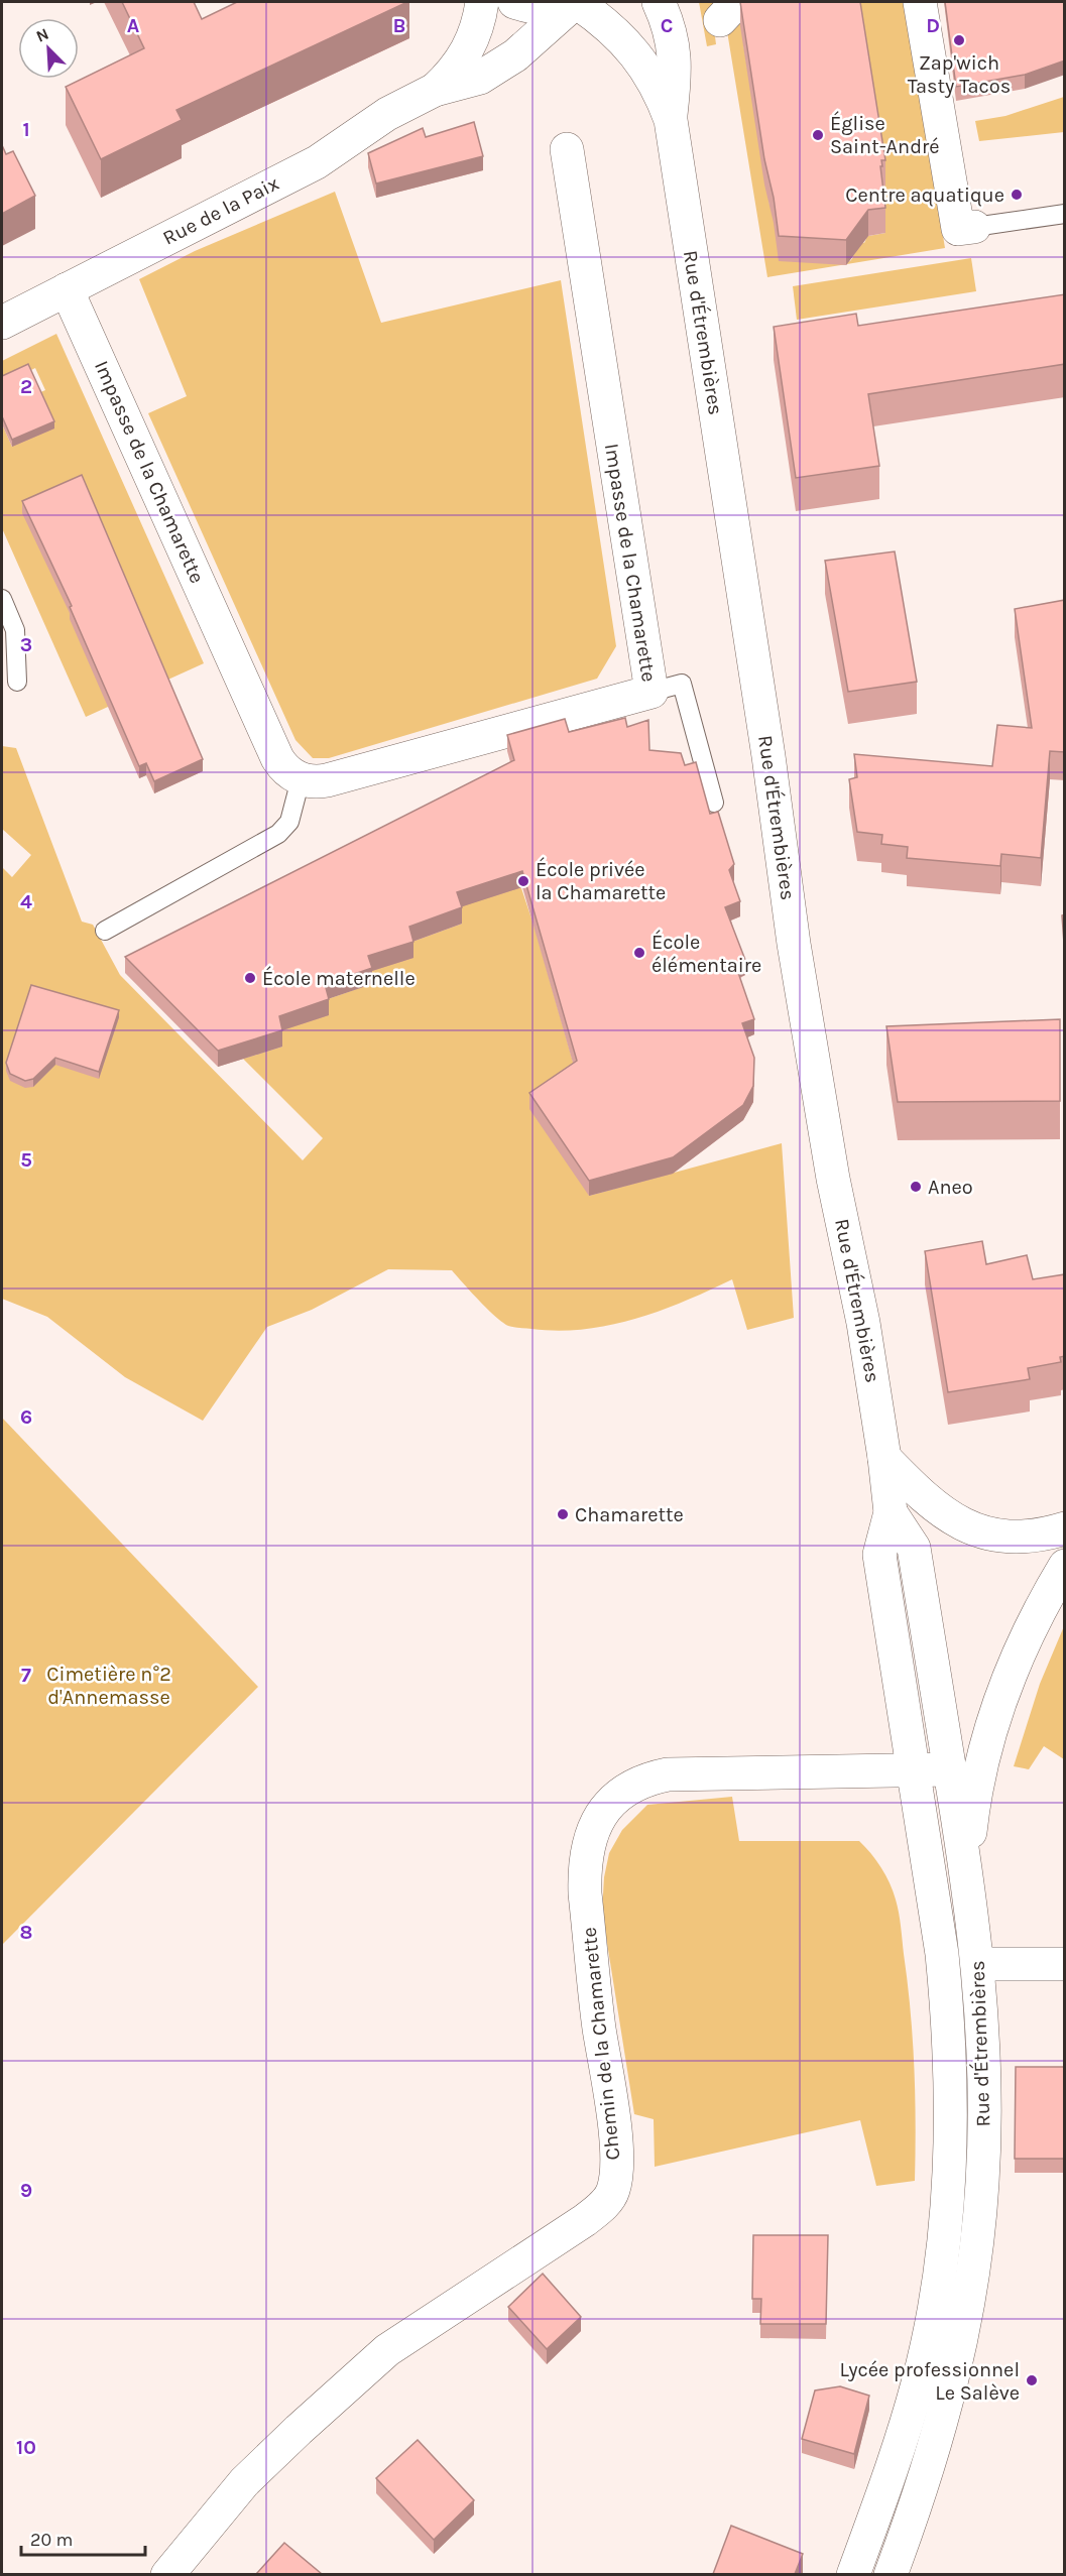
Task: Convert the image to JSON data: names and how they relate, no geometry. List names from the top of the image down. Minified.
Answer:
{"streets":{"main road":["Rue de la Paix","Rue d'Étrembières","Impasse de la Chamarette","Chemin de la Chamarette"]},"crossings":[["Rue de la Paix","Rue d'Étrembières"],["Rue de la Paix","Impasse de la Chamarette"],["Rue d'Étrembières","Chemin de la Chamarette"]],"parks":["Cimetière n°2 d'Annemasse"],"places":["Zap'wich Tasty Tacos","Église Saint-André","Centre aquatique","École privée la Chamarette","École élémentaire","École maternelle","Aneo","Chamarette","Lycée professionnel Le Salève"],"scale_bar":"20 m","north":"top left","grid":{"columns":["A","B","C","D"],"rows":["1","2","3","4","5","6","7","8","9","10"]}}
